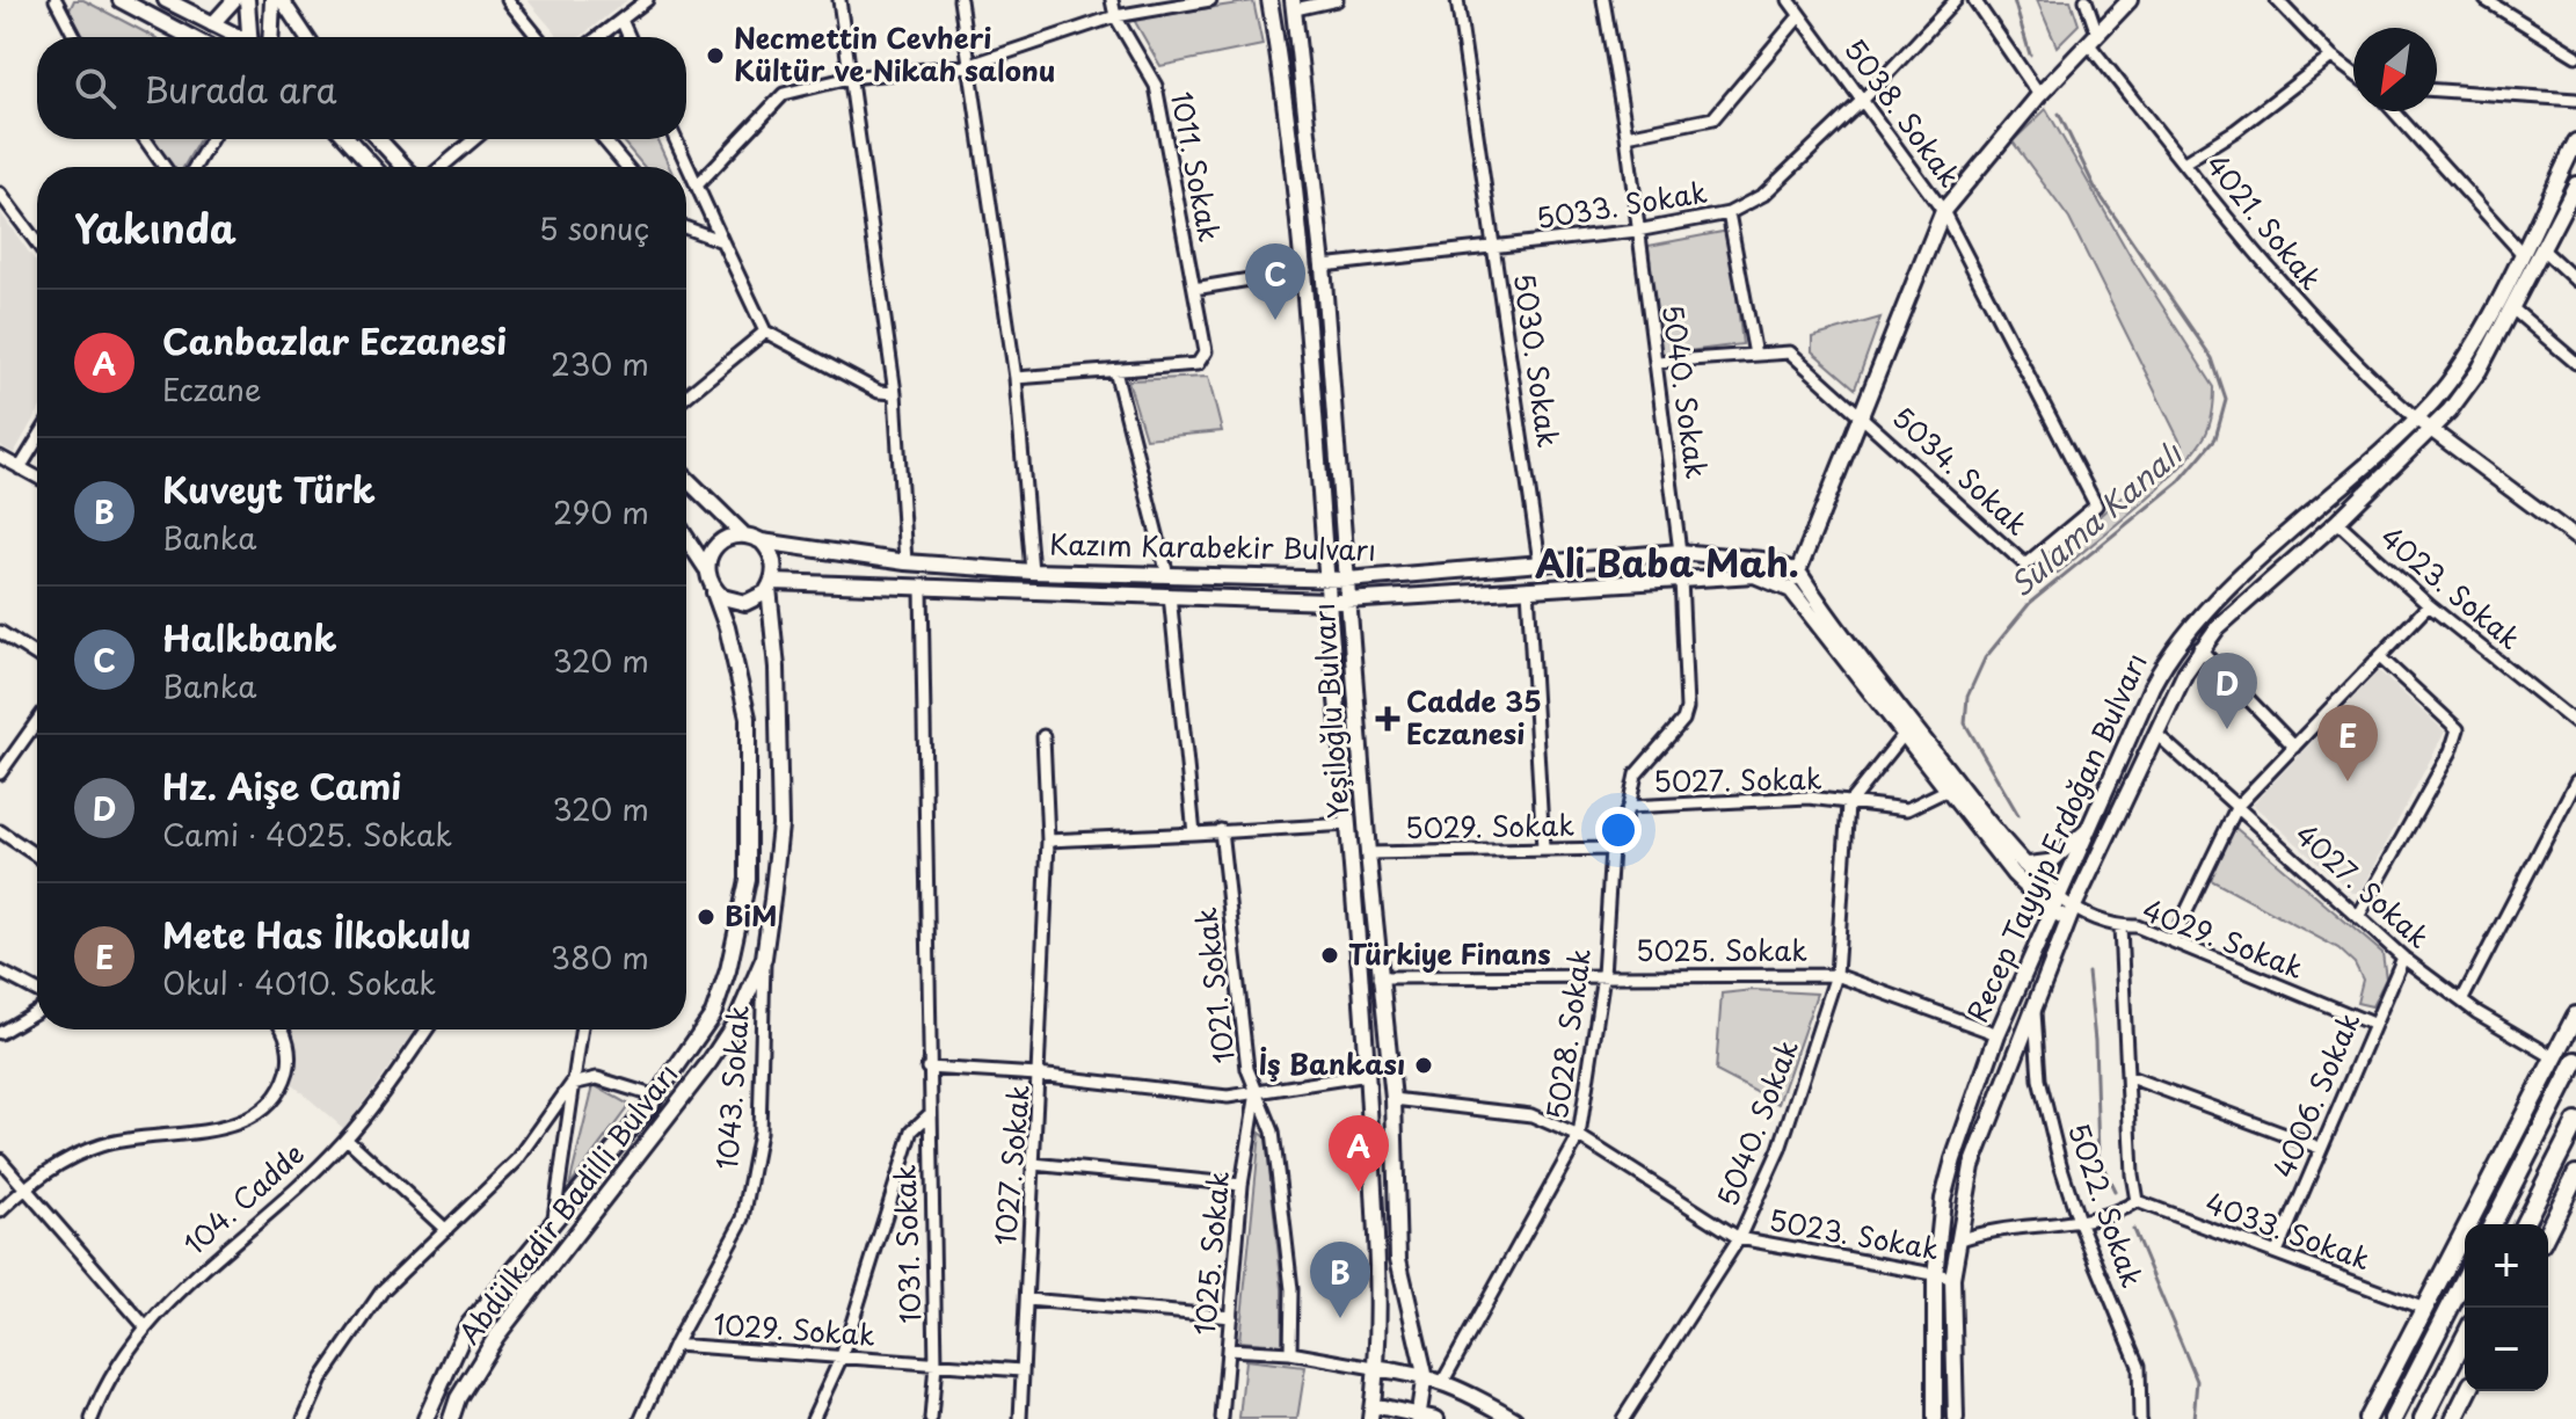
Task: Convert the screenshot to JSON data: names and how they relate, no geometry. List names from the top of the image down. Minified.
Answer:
{"streets":{"main road":["Kazım Karabekir Bulvarı","Yeşiloğlu Bulvarı","Recep Tayyip Erdoğan Bulvarı","Abdülkadir Badilli Bulvarı"],"street":["5038. Sokak","1011. Sokak","5033. Sokak","4021. Sokak","5030. Sokak","5040. Sokak","5034. Sokak","4023. Sokak","5027. Sokak","5029. Sokak","4027. Sokak","4029. Sokak","5025. Sokak","1021. Sokak","5028. Sokak","1043. Sokak","4006. Sokak","1027. Sokak","104. Cadde","5022. Sokak","4033. Sokak","5023. Sokak","1031. Sokak","1025. Sokak","1029. Sokak"]},"crossings":[["5038. Sokak","5033. Sokak"],["5038. Sokak","5034. Sokak"],["5033. Sokak","5030. Sokak"],["5033. Sokak","5040. Sokak"],["5033. Sokak","Yeşiloğlu Bulvarı"],["4021. Sokak","Recep Tayyip Erdoğan Bulvarı"],["5030. Sokak","Kazım Karabekir Bulvarı"],["5040. Sokak","5034. Sokak"],["5040. Sokak","Kazım Karabekir Bulvarı"],["5040. Sokak","5027. Sokak"],["5040. Sokak","5025. Sokak"],["5040. Sokak","5028. Sokak"],["5040. Sokak","5023. Sokak"],["Kazım Karabekir Bulvarı","Yeşiloğlu Bulvarı"],["Kazım Karabekir Bulvarı","Abdülkadir Badilli Bulvarı"],["Kazım Karabekir Bulvarı","1031. Sokak"],["4023. Sokak","Recep Tayyip Erdoğan Bulvarı"],["Yeşiloğlu Bulvarı","5029. Sokak"],["Yeşiloğlu Bulvarı","5025. Sokak"],["Yeşiloğlu Bulvarı","1027. Sokak"],["Yeşiloğlu Bulvarı","5023. Sokak"],["5027. Sokak","5028. Sokak"],["5029. Sokak","5028. Sokak"],["Recep Tayyip Erdoğan Bulvarı","4027. Sokak"],["Recep Tayyip Erdoğan Bulvarı","4029. Sokak"],["Recep Tayyip Erdoğan Bulvarı","5025. Sokak"],["Recep Tayyip Erdoğan Bulvarı","5022. Sokak"],["Recep Tayyip Erdoğan Bulvarı","5023. Sokak"],["4027. Sokak","4006. Sokak"],["4029. Sokak","4006. Sokak"],["5025. Sokak","5028. Sokak"],["1021. Sokak","1027. Sokak"],["1021. Sokak","1025. Sokak"],["5028. Sokak","5023. Sokak"],["1043. Sokak","Abdülkadir Badilli Bulvarı"],["1043. Sokak","1029. Sokak"],["4006. Sokak","4033. Sokak"],["1027. Sokak","1025. Sokak"],["1027. Sokak","1029. Sokak"],["1031. Sokak","1029. Sokak"]],"districts":["Ali Baba Mah."],"water":["Sulama Kanalı"],"places":{"other":["Necmettin Cevheri Kültür ve Nikah salonu","BiM","Türkiye Finans","İş Bankası"],"health":["Cadde 35 Eczanesi"]},"north":"bottom left","page":{"search":"Burada ara","heading":["Yakında","5 sonuç"],"pins":["C","D","E","A","B"],"list":[{"mark":"A","name":"Canbazlar Eczanesi","note":"Eczane","value":"230 m"},{"mark":"B","name":"Kuveyt Türk","note":"Banka","value":"290 m"},{"mark":"C","name":"Halkbank","note":"Banka","value":"320 m"},{"mark":"D","name":"Hz. Aişe Cami","note":"Cami · 4025. Sokak","value":"320 m"},{"mark":"E","name":"Mete Has İlkokulu","note":"Okul · 4010. Sokak","value":"380 m"}],"map_buttons":["+","−"]}}
